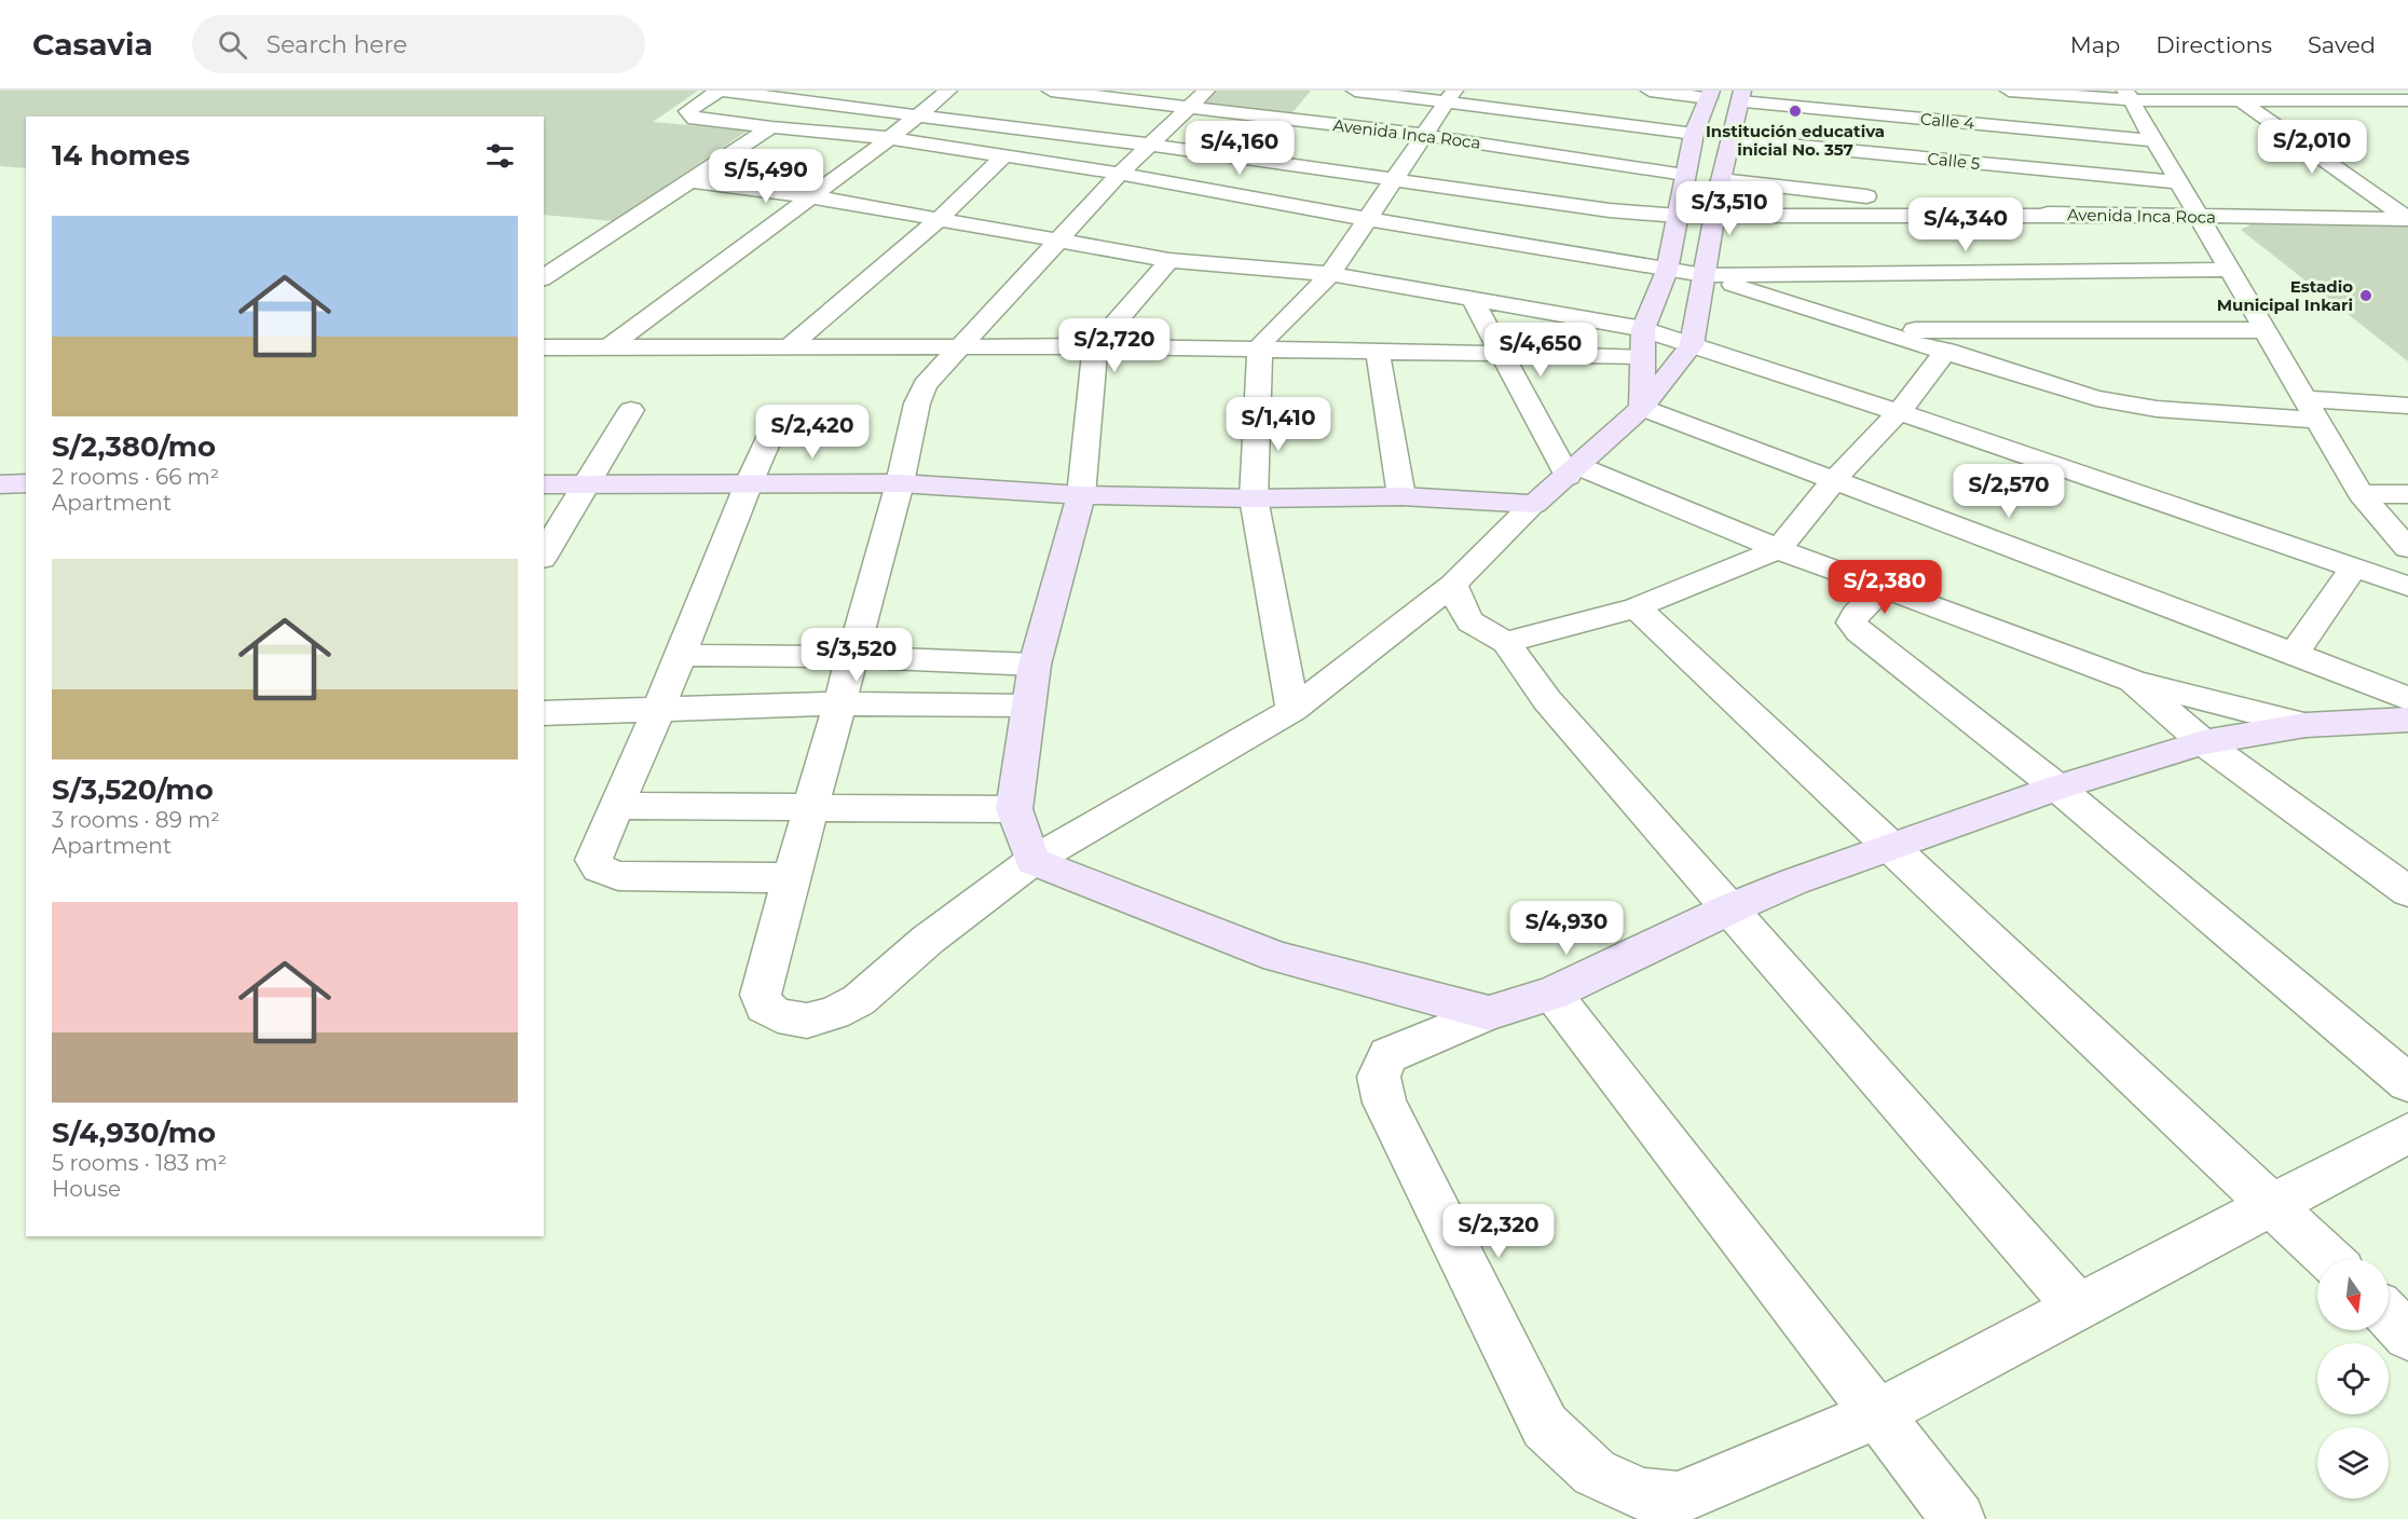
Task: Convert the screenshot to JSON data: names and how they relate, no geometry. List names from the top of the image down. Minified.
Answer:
{"streets":{"street":["Calle 4","Avenida Inca Roca","Calle 5"]},"places":["Institución educativa inicial No. 357","Estadio Municipal Inkari"],"north":"bottom","page":{"header":"Casavia","search":"Search here","nav":["Map","Directions","Saved"],"heading":"14 homes","price":["S/2,010","S/4,160","S/5,490","S/3,510","S/4,340","S/2,720","S/4,650","S/1,410","S/2,420","S/2,570","S/2,380","S/3,520","S/4,930","S/2,320"],"list":[{"name":"S/2,380/mo","note":"2 rooms · 66 m² · Apartment"},{"name":"S/3,520/mo","note":"3 rooms · 89 m² · Apartment"},{"name":"S/4,930/mo","note":"5 rooms · 183 m² · House"}]}}
